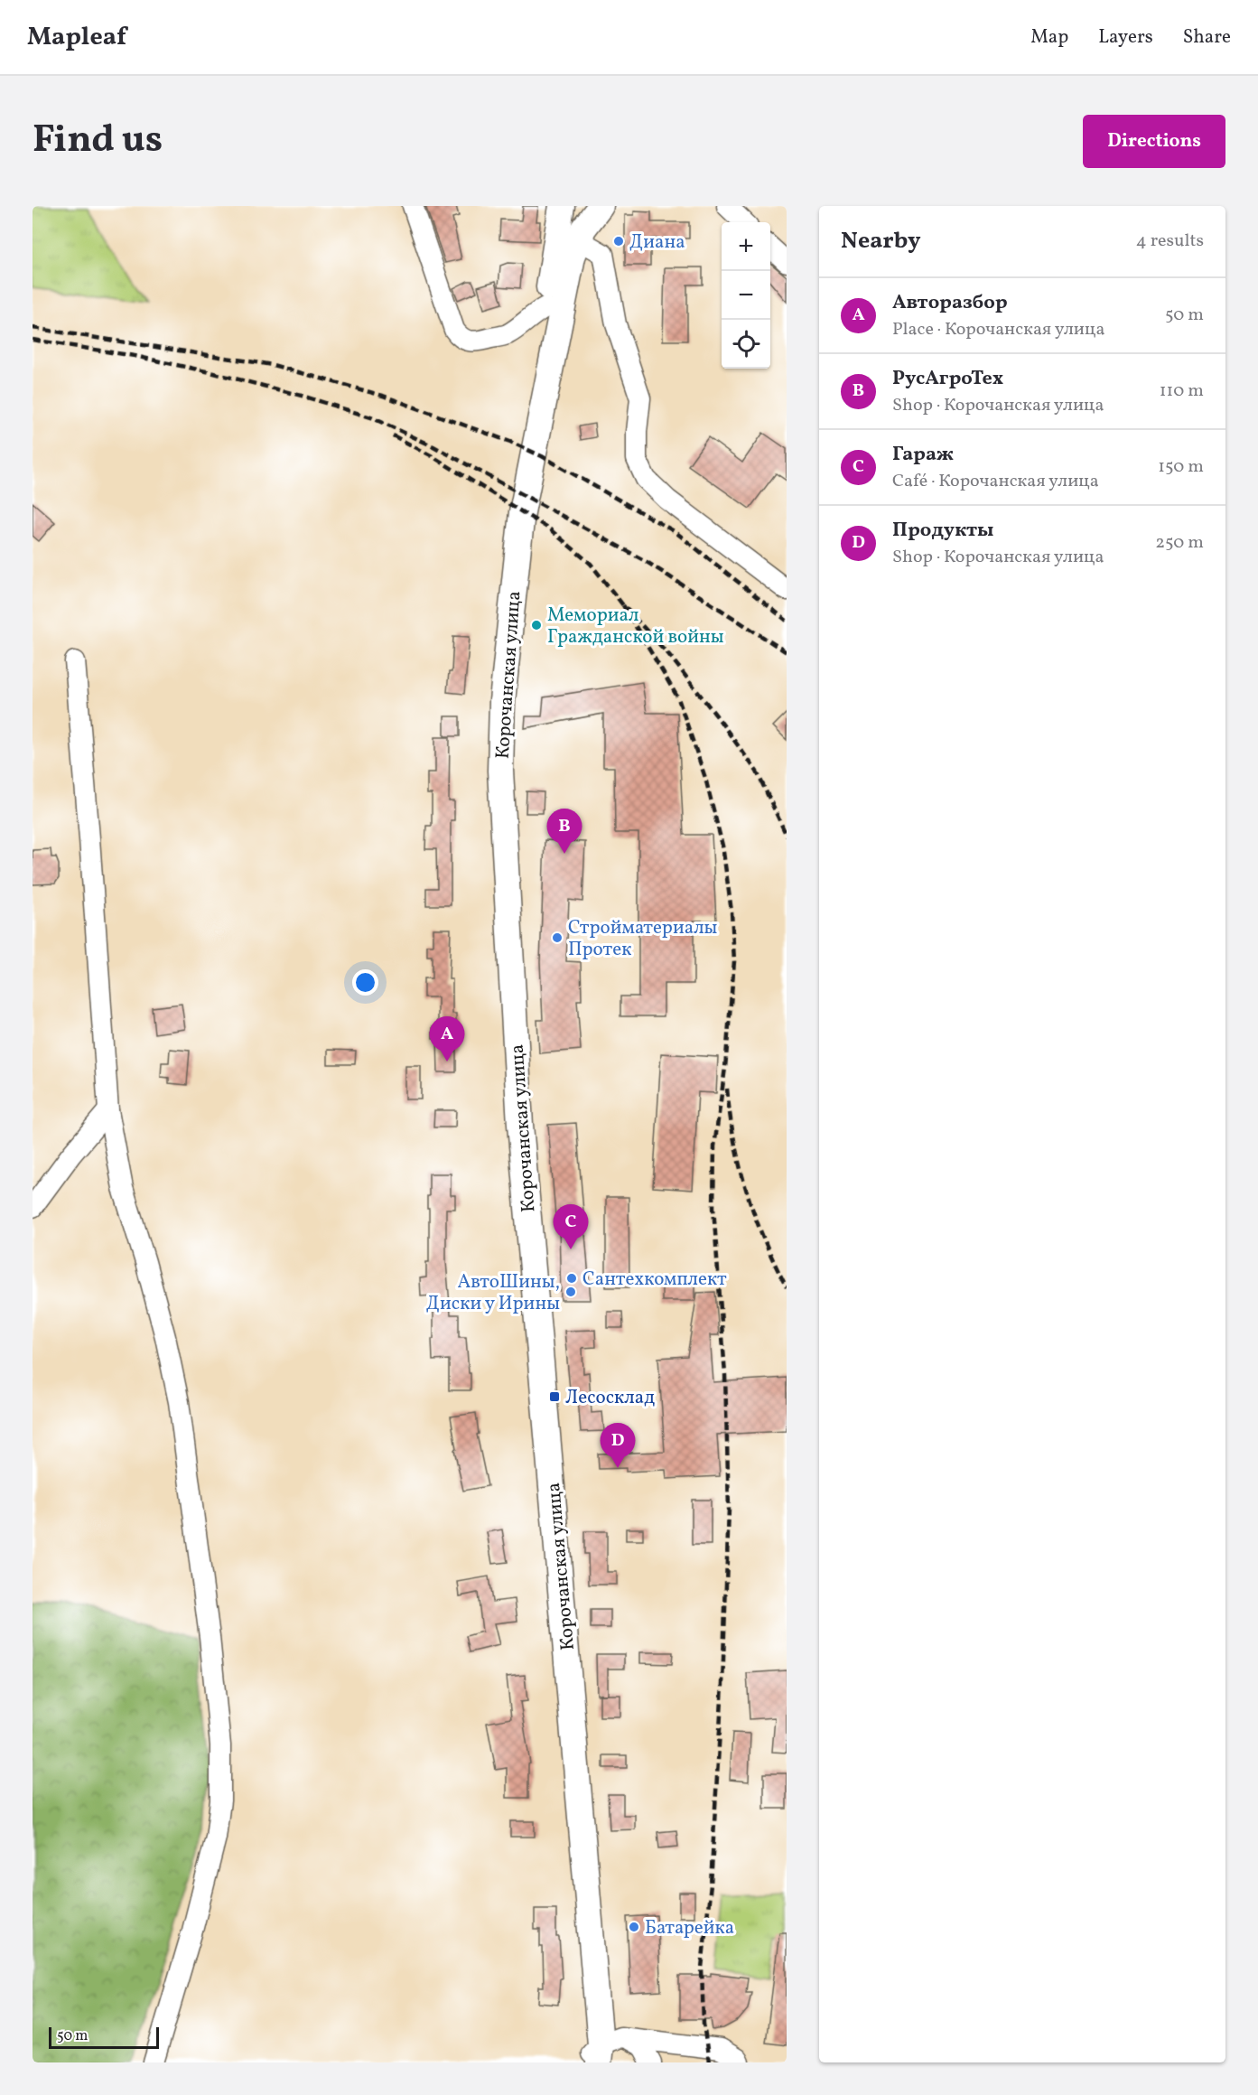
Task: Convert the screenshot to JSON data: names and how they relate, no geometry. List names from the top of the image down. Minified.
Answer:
{"streets":{"main road":["Корочанская улица"]},"places":{"other":["Диана","Мемориал Гражданской войны","Стройматериалы Протек","Сантехкомплект","АвтоШины, Диски у Ирины","Батарейка"],"transit":["Лесосклад"]},"scale_bar":"50 m","page":{"header":"Mapleaf","nav":["Map","Layers","Share"],"title":"Find us","buttons":"Directions","heading":["Nearby","4 results"],"map_buttons":["+","−"],"list":[{"mark":"A","name":"Авторазбор","note":"Place · Корочанская улица","value":"50 m"},{"mark":"B","name":"РусАгроТех","note":"Shop · Корочанская улица","value":"110 m"},{"mark":"C","name":"Гараж","note":"Café · Корочанская улица","value":"150 m"},{"mark":"D","name":"Продукты","note":"Shop · Корочанская улица","value":"250 m"}],"pins":["B","A","C","D"],"scale":"50 m"}}
